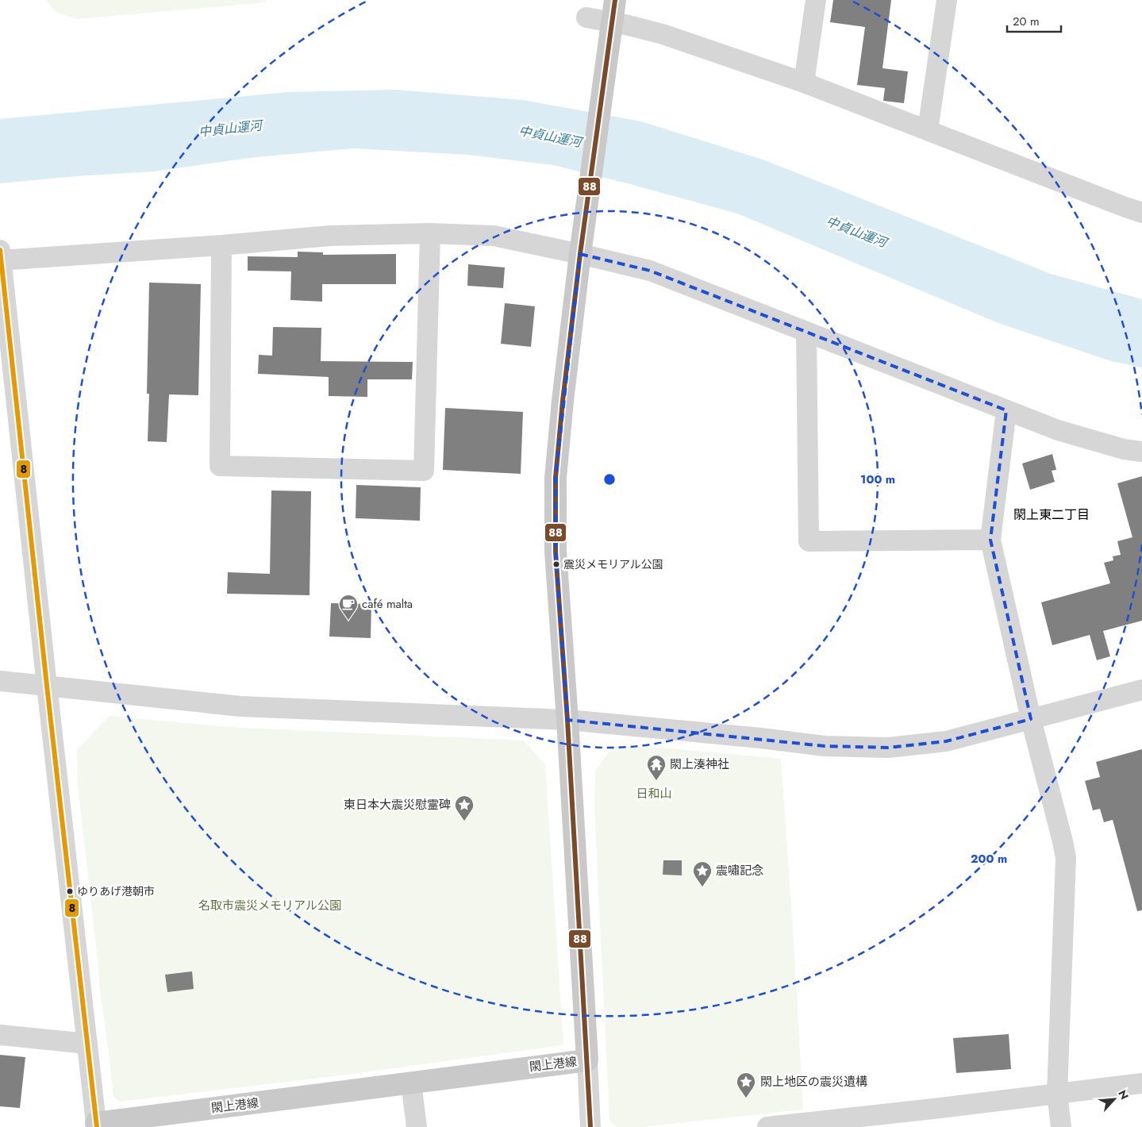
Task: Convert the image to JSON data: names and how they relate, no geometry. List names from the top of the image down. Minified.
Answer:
{"streets":{"main road":["閖上港線"]},"districts":["閖上東二丁目"],"water":["中貞山運河"],"parks":["日和山","名取市震災メモリアル公園"],"places":{"other":["震災メモリアル公園","ゆりあげ港朝市"],"cafe":["café malta"],"temple":["閖上湊神社"],"place":["東日本大震災慰霊碑","震嘯記念","閖上地区の震災遺構"]},"lines":["transit line 88","transit line 8"],"scale_bar":"20 m","north":"top right","rings":["100 m","200 m"]}
